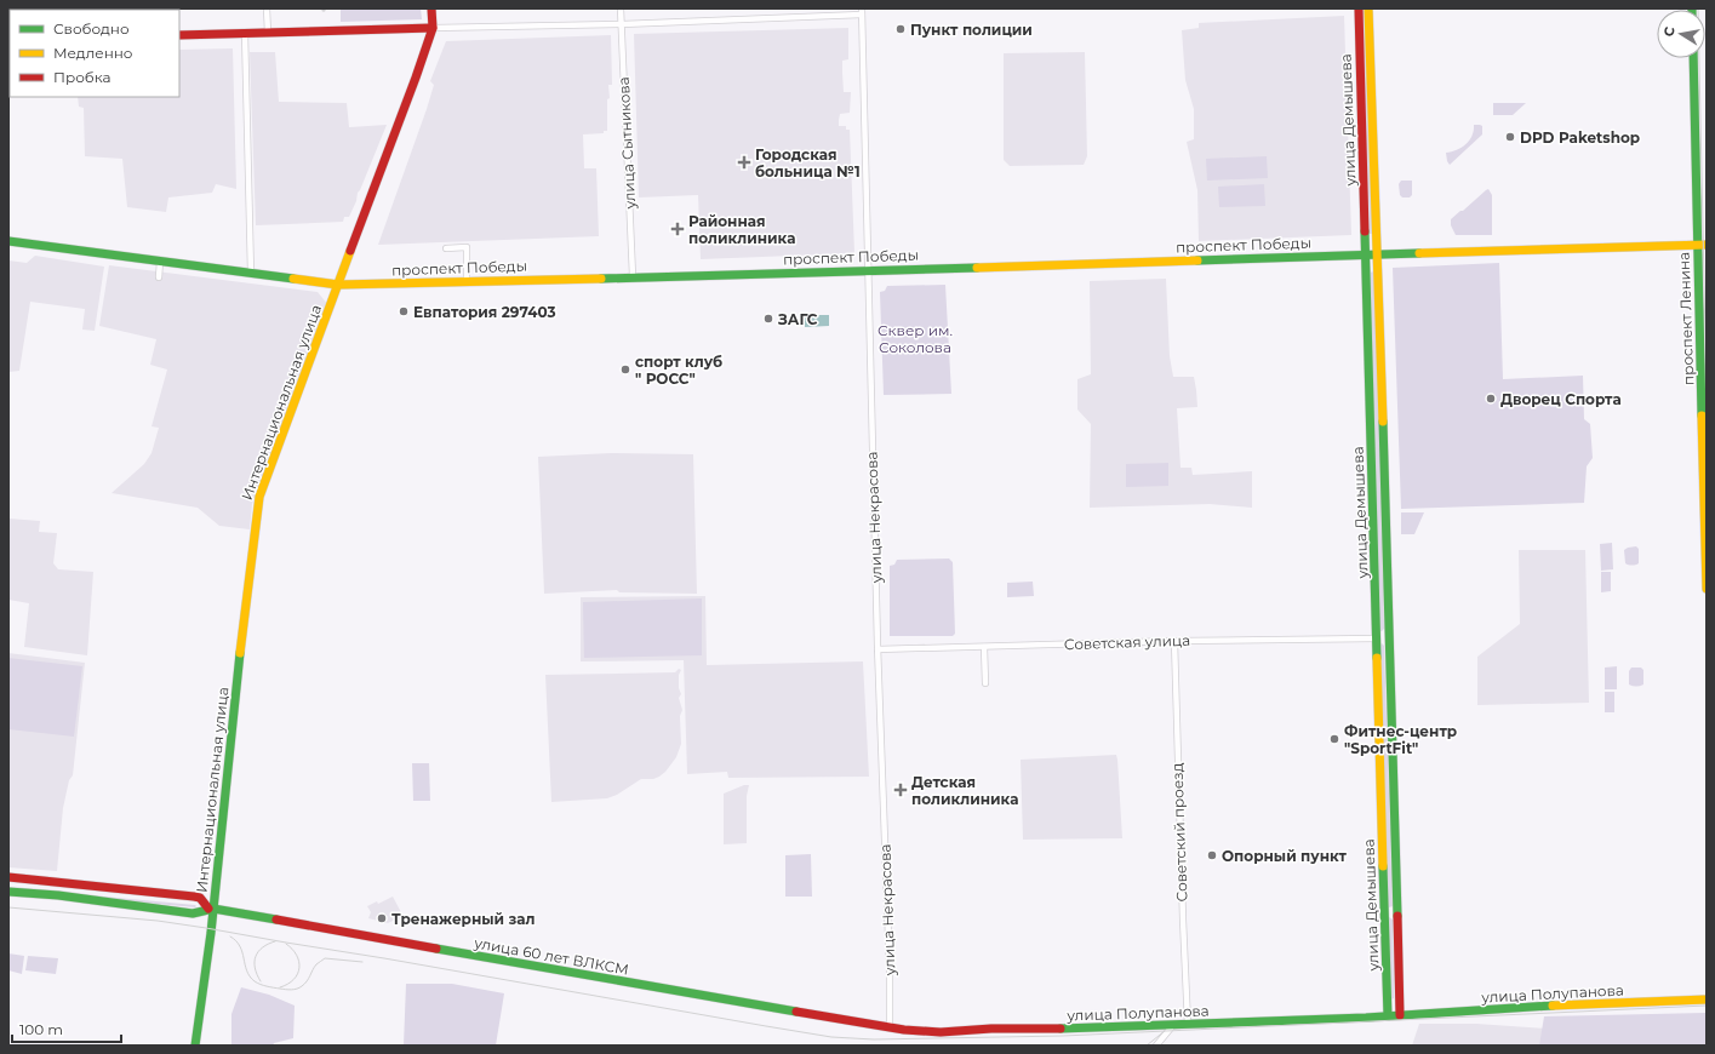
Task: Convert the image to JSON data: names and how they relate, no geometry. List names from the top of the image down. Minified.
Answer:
{"streets":{"street":["улица Демышева","улица Сытникова","проспект Победы","проспект Ленина","Интернациональная улица","улица Некрасова","Советская улица","Советский проезд","улица 60 лет ВЛКСМ","улица Полупанова"]},"crossings":[["улица Демышева","проспект Победы"],["улица Демышева","Советская улица"],["улица Демышева","улица Полупанова"],["улица Сытникова","проспект Победы"],["проспект Победы","проспект Ленина"],["проспект Победы","Интернациональная улица"],["проспект Победы","улица Некрасова"],["Интернациональная улица","улица 60 лет ВЛКСМ"],["улица Некрасова","Советская улица"],["улица Некрасова","улица 60 лет ВЛКСМ"],["улица Некрасова","улица Полупанова"],["Советская улица","Советский проезд"],["Советский проезд","улица Полупанова"],["улица 60 лет ВЛКСМ","улица Полупанова"]],"parks":["Сквер им. Соколова"],"places":{"other":["Пункт полиции","DPD Paketshop","Евпатория 297403","ЗАГС","спорт клуб \" РОСС\"","Дворец Спорта","Фитнес-центр \"SportFit\"","Опорный пункт","Тренажерный зал"],"health":["Городская больница №1","Районная поликлиника","Детская поликлиника"]},"legend":["Свободно","Медленно","Пробка"],"scale_bar":"100 m","north":"left"}
